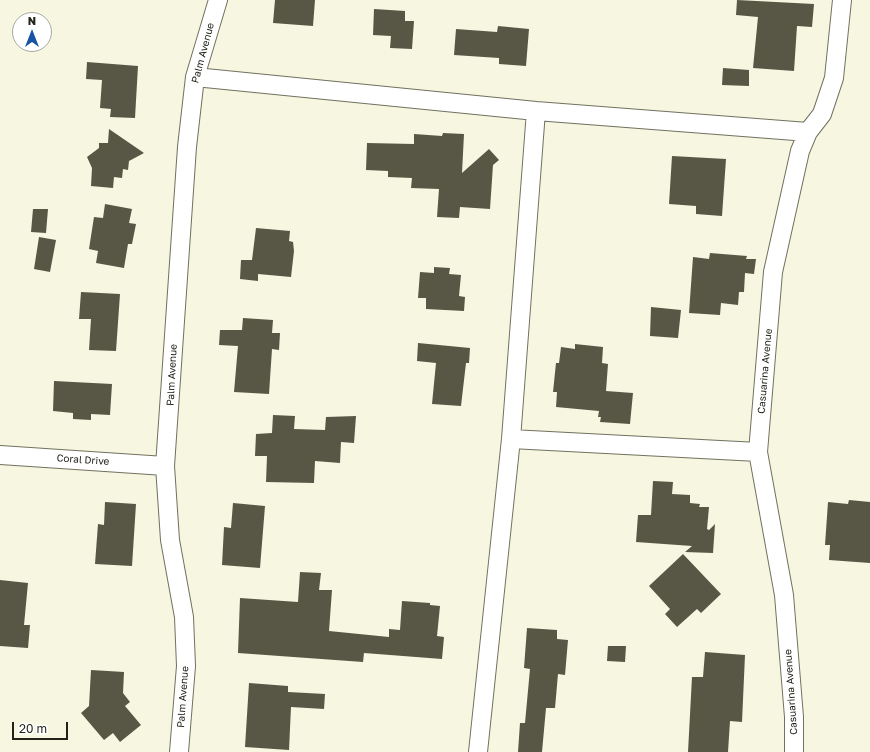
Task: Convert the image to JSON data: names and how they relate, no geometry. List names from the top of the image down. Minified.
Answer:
{"streets":{"street":["Palm Avenue","Casuarina Avenue","Coral Drive"]},"crossings":[["Palm Avenue","Coral Drive"]],"scale_bar":"20 m","north":"top"}
